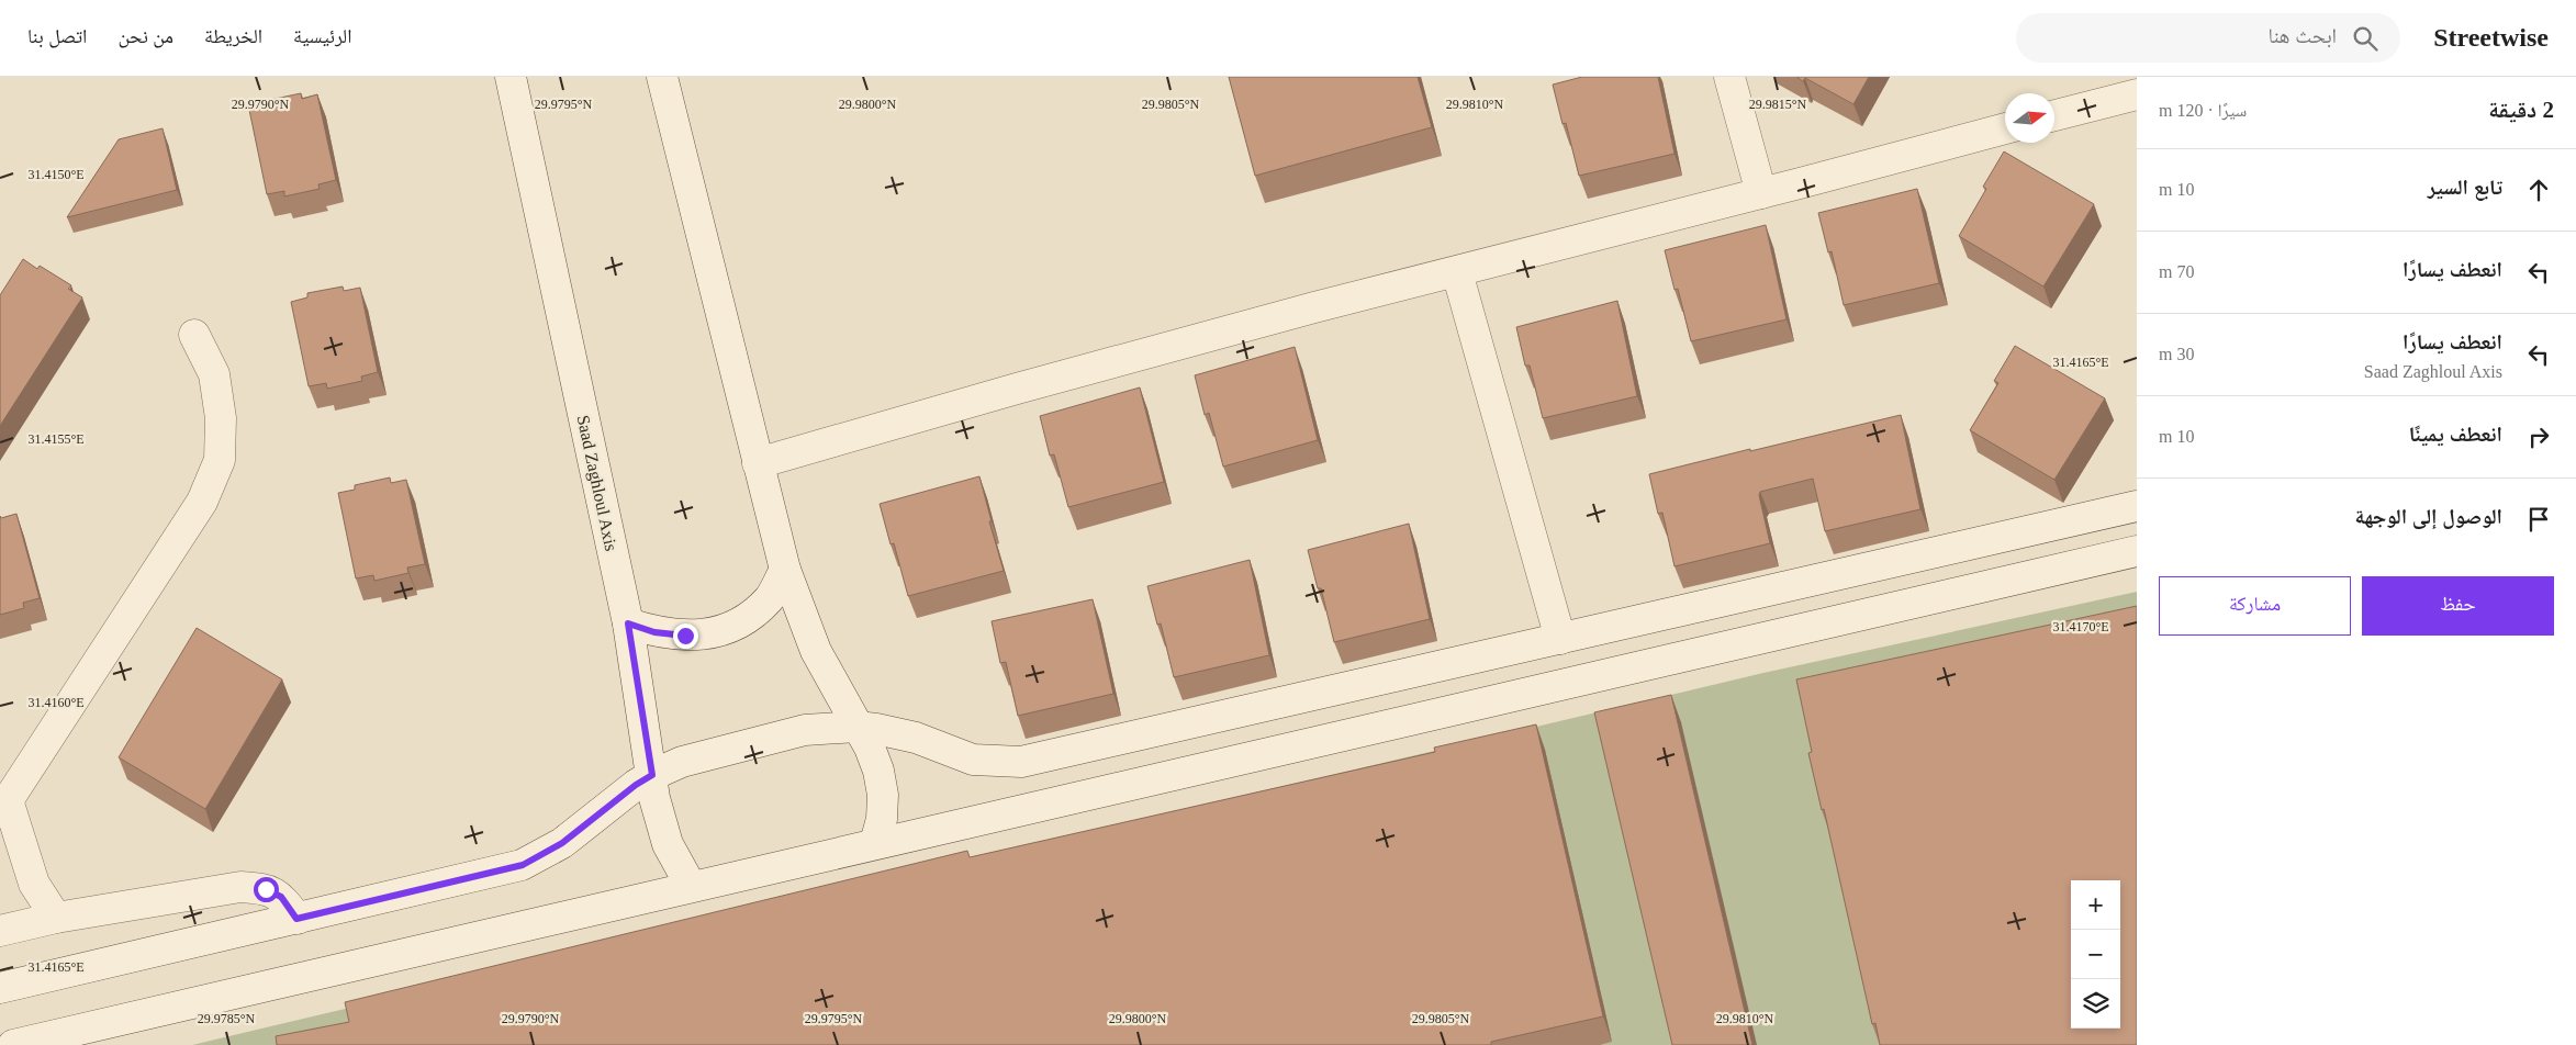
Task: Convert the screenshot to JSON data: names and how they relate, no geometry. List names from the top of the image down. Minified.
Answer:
{"streets":{"main road":["Saad Zaghloul Axis"]},"north":"right","page":{"header":"Streetwise","search":"ابحث هنا","nav":["الرئيسية","الخريطة","من نحن","اتصل بنا"],"heading":["2 دقيقة","سيرًا · 120 m"],"list":[["تابع السير","10 m"],["انعطف يسارًا","70 m"],["انعطف يسارًا","Saad Zaghloul Axis","30 m"],["انعطف يمينًا","10 m"],"الوصول إلى الوجهة"],"buttons":["حفظ","مشاركة"],"map_buttons":["+","−"]},"coordinates":["29.9790°N","29.9795°N","29.9800°N","29.9805°N","29.9810°N","29.9815°N","31.4150°E","31.4165°E","31.4155°E","31.4170°E","31.4160°E","29.9785°N"]}
